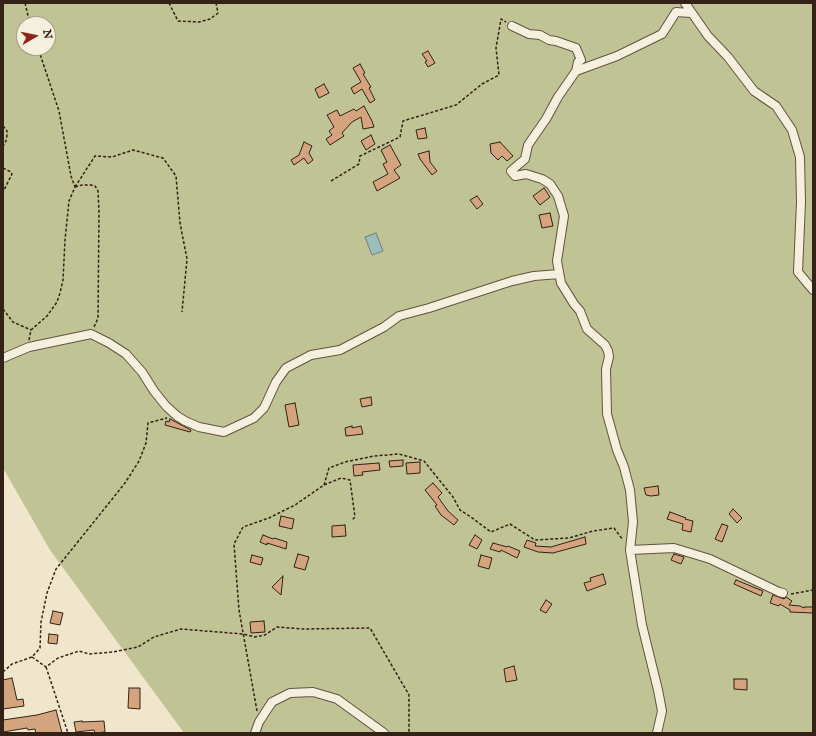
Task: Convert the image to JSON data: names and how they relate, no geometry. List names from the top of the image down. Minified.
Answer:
{"north":"right"}
